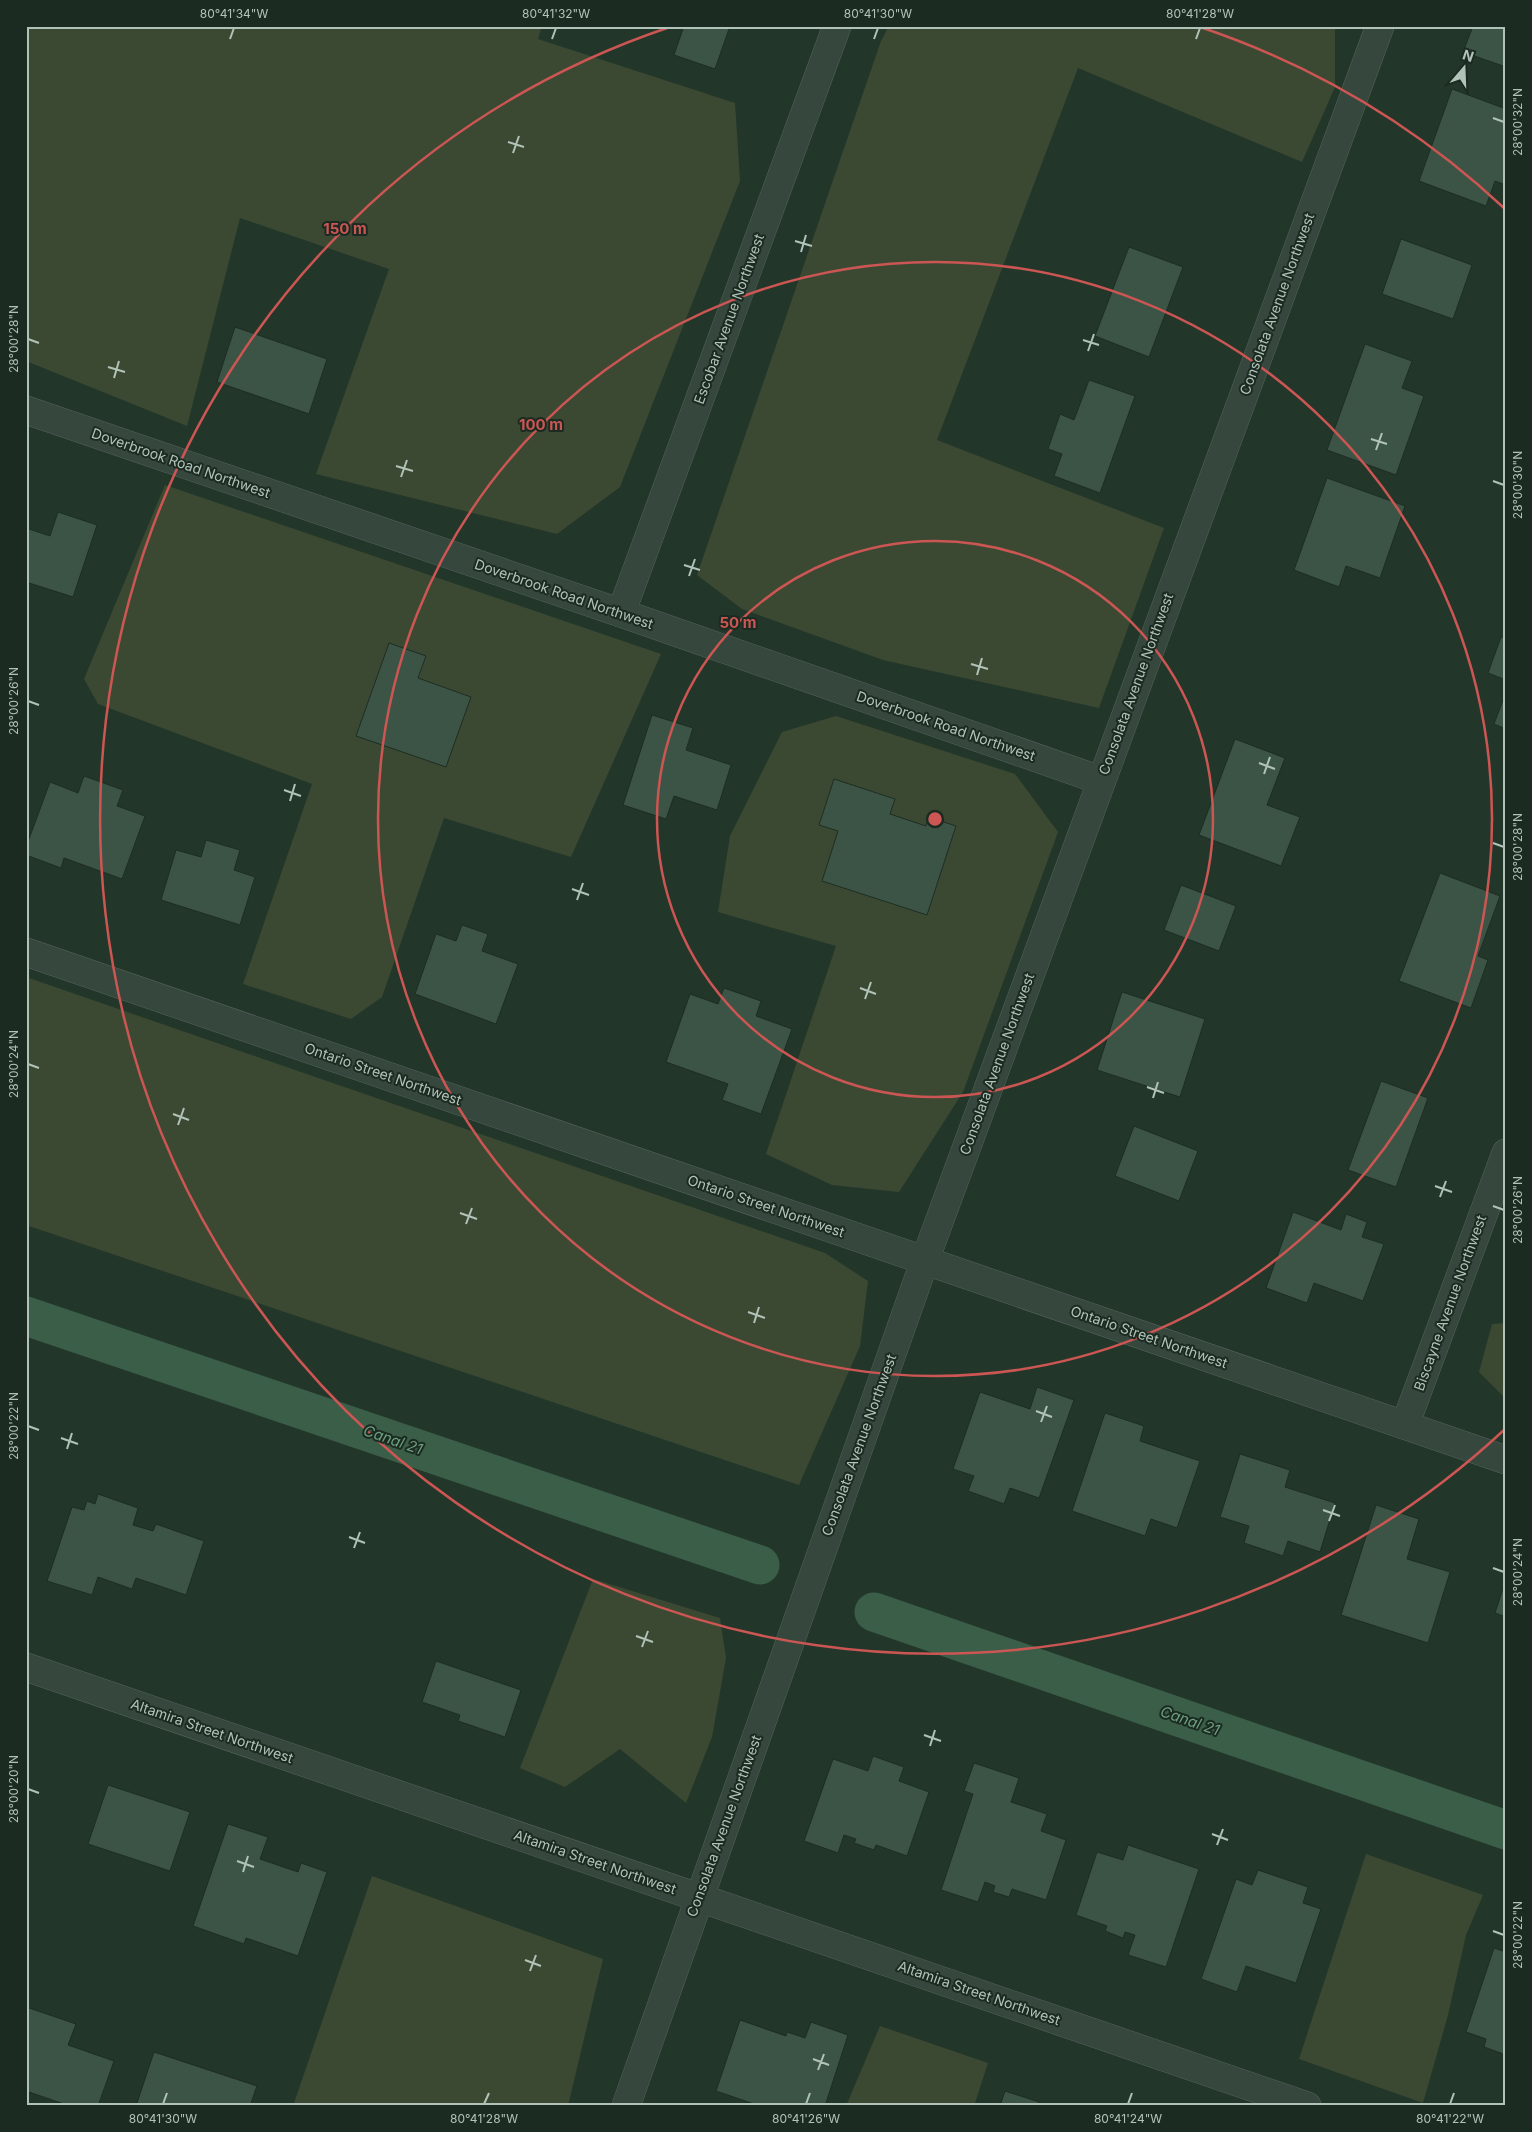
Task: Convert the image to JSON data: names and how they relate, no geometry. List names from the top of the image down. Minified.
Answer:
{"streets":{"street":["Consolata Avenue Northwest","Escobar Avenue Northwest","Doverbrook Road Northwest","Ontario Street Northwest","Biscayne Avenue Northwest","Altamira Street Northwest"]},"crossings":[["Consolata Avenue Northwest","Doverbrook Road Northwest"],["Consolata Avenue Northwest","Ontario Street Northwest"],["Consolata Avenue Northwest","Altamira Street Northwest"],["Escobar Avenue Northwest","Doverbrook Road Northwest"],["Ontario Street Northwest","Biscayne Avenue Northwest"]],"water":["Canal 21"],"north":"top","coordinates":["80°41'34\"W","80°41'32\"W","80°41'30\"W","80°41'28\"W","28°00'32\"N","28°00'28\"N","28°00'30\"N","28°00'26\"N","28°00'24\"N","28°00'22\"N","28°00'20\"N","80°41'26\"W","80°41'24\"W","80°41'22\"W"],"rings":["150 m","100 m","50 m"]}
